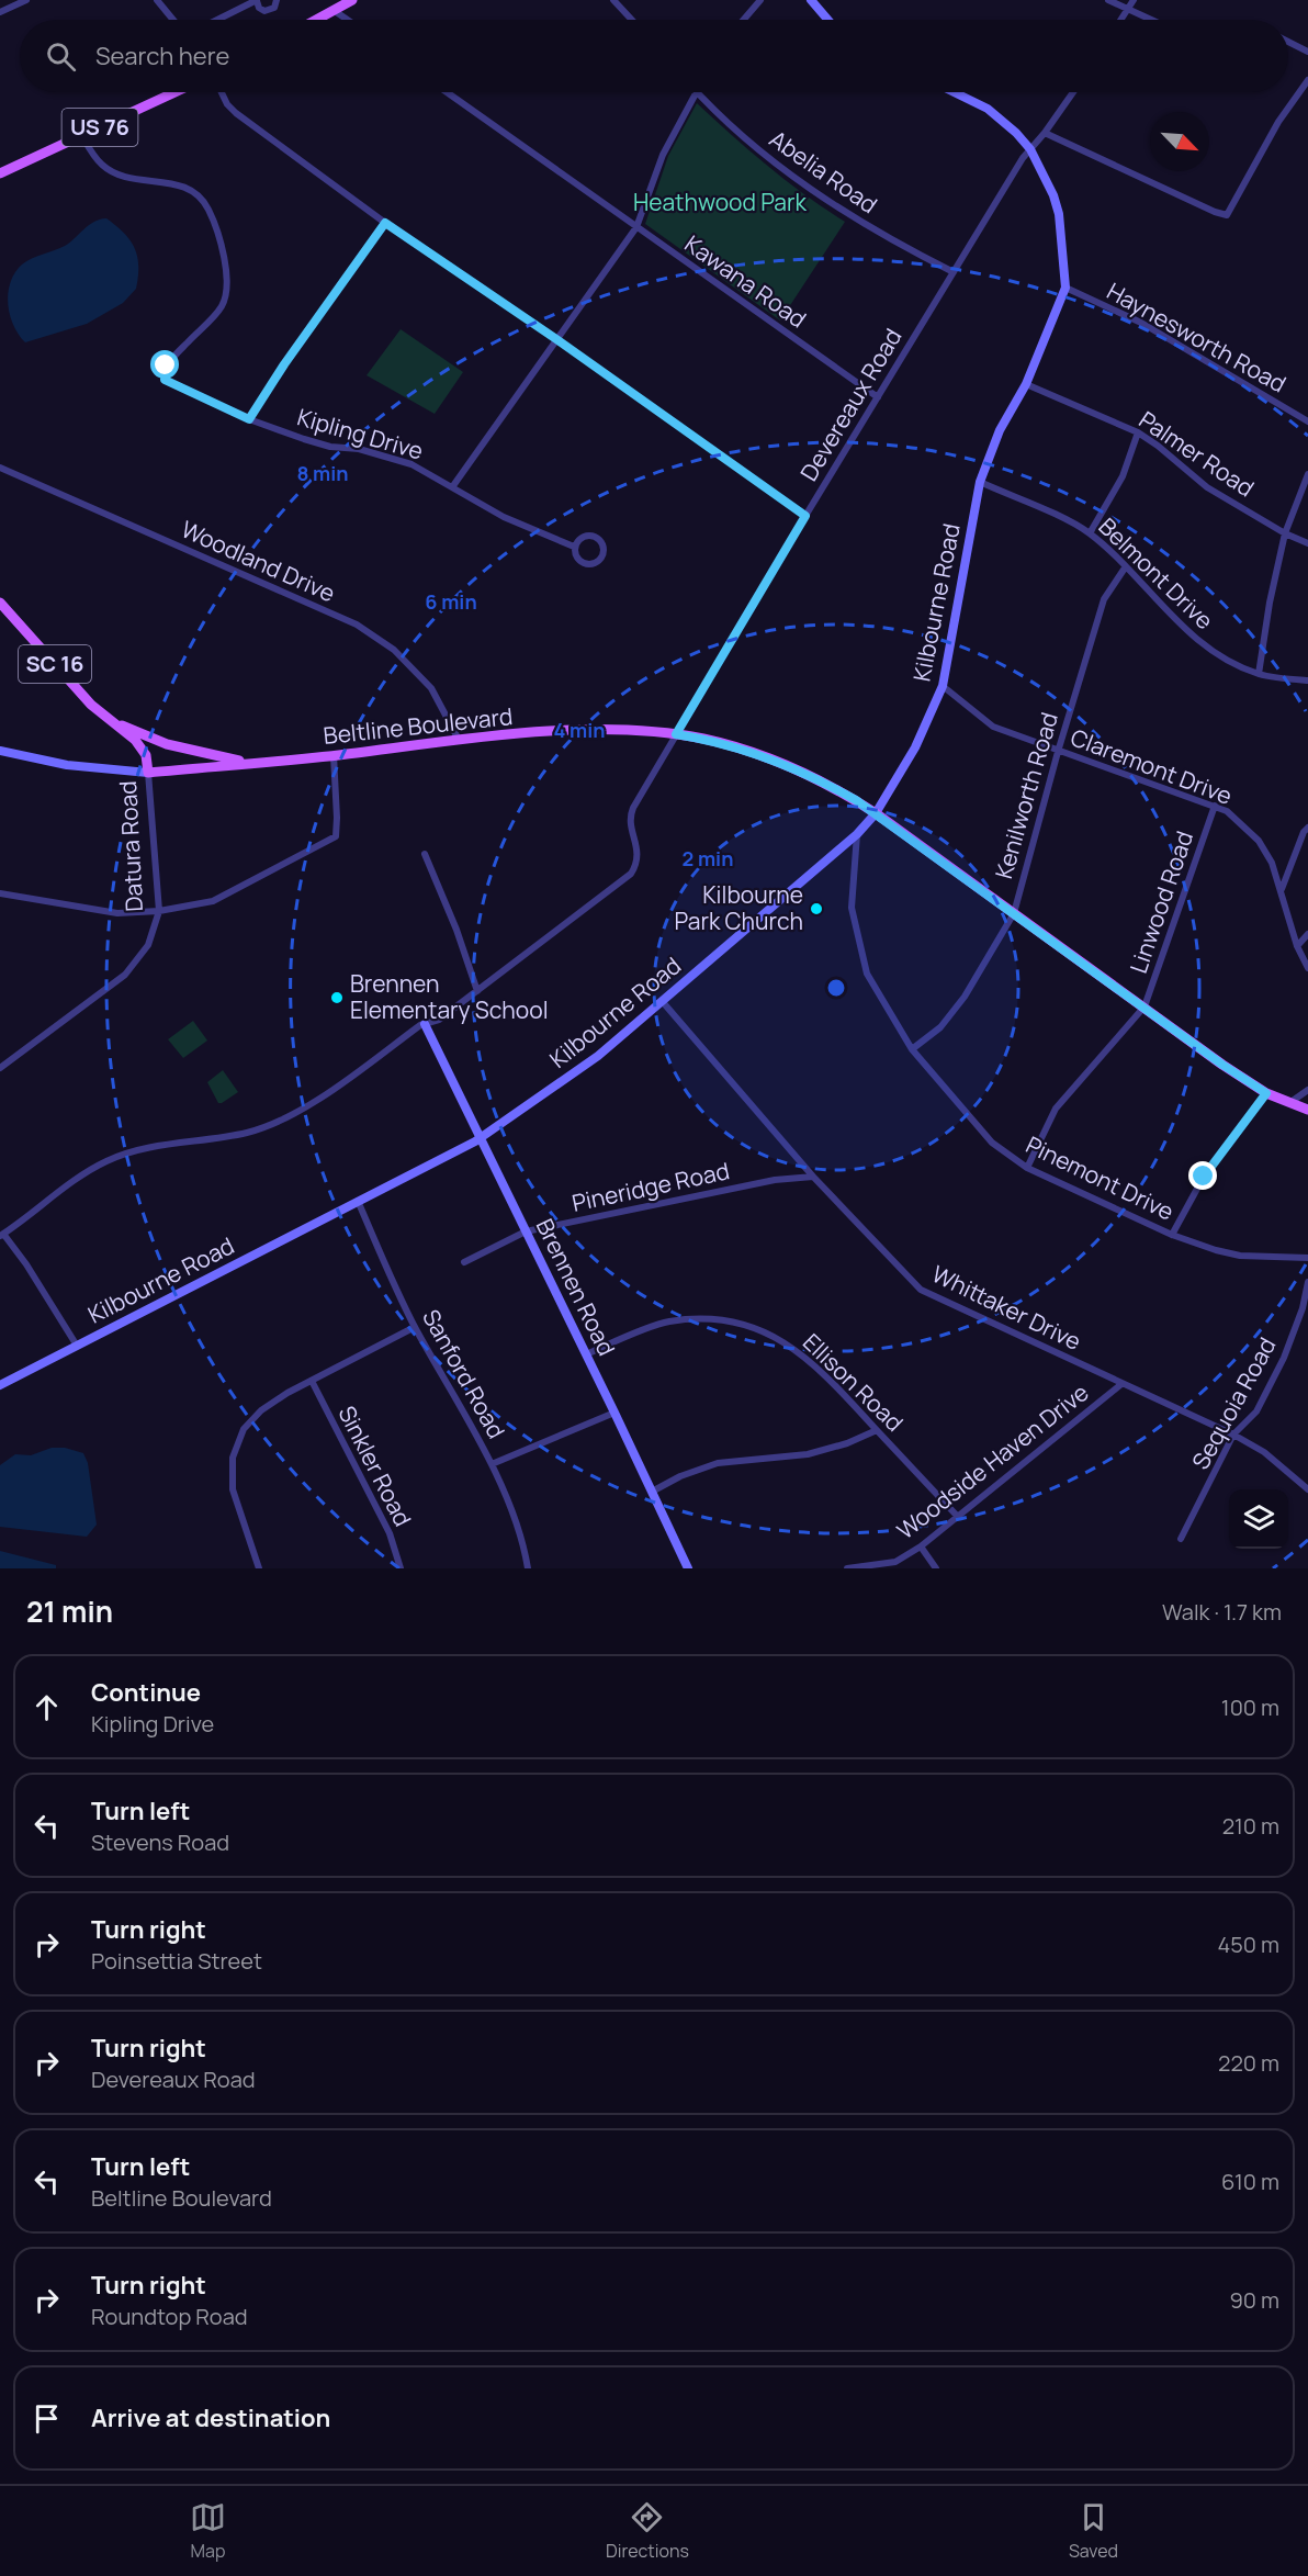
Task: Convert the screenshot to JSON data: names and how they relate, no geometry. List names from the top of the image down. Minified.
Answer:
{"streets":{"main road":["US 76","SC 16","Beltline Boulevard","Datura Road"],"street":["Abelia Road","Kawana Road","Haynesworth Road","Devereaux Road","Kipling Drive","Palmer Road","Woodland Drive","Belmont Drive","Kilbourne Road","Claremont Drive","Kenilworth Road","Linwood Road","Pinemont Drive","Pineridge Road","Brennen Road","Whittaker Drive","Sanford Road","Ellison Road","Sequoia Road","Woodside Haven Drive","Sinkler Road"]},"crossings":[["US 76","Kipling Drive"],["Abelia Road","Devereaux Road"],["Kawana Road","Devereaux Road"],["Haynesworth Road","Kilbourne Road"],["Devereaux Road","Kilbourne Road"],["Devereaux Road","Beltline Boulevard"],["Devereaux Road","Brennen Road"],["Palmer Road","Kilbourne Road"],["Woodland Drive","Beltline Boulevard"],["Belmont Drive","Kilbourne Road"],["Belmont Drive","Kenilworth Road"],["Kilbourne Road","Beltline Boulevard"],["Kilbourne Road","Claremont Drive"],["Kilbourne Road","Pinemont Drive"],["Kilbourne Road","Brennen Road"],["Kilbourne Road","Whittaker Drive"],["Kilbourne Road","Sanford Road"],["SC 16","Beltline Boulevard"],["SC 16","Datura Road"],["Beltline Boulevard","Kenilworth Road"],["Beltline Boulevard","Linwood Road"],["Claremont Drive","Kenilworth Road"],["Claremont Drive","Linwood Road"],["Kenilworth Road","Pinemont Drive"],["Linwood Road","Pinemont Drive"],["Pineridge Road","Brennen Road"],["Pineridge Road","Whittaker Drive"],["Brennen Road","Ellison Road"],["Whittaker Drive","Sequoia Road"],["Whittaker Drive","Woodside Haven Drive"],["Ellison Road","Woodside Haven Drive"]],"parks":["Heathwood Park"],"places":["Kilbourne Park Church","Brennen Elementary School"],"north":"bottom right","page":{"search":"Search here","heading":["21 min","Walk · 1.7 km"],"list":[["Continue","Kipling Drive","100 m"],["Turn left","Stevens Road","210 m"],["Turn right","Poinsettia Street","450 m"],["Turn right","Devereaux Road","220 m"],["Turn left","Beltline Boulevard","610 m"],["Turn right","Roundtop Road","90 m"],"Arrive at destination"],"nav":["Map","Directions","Saved"]},"rings":["8 min","6 min","4 min","2 min"]}
